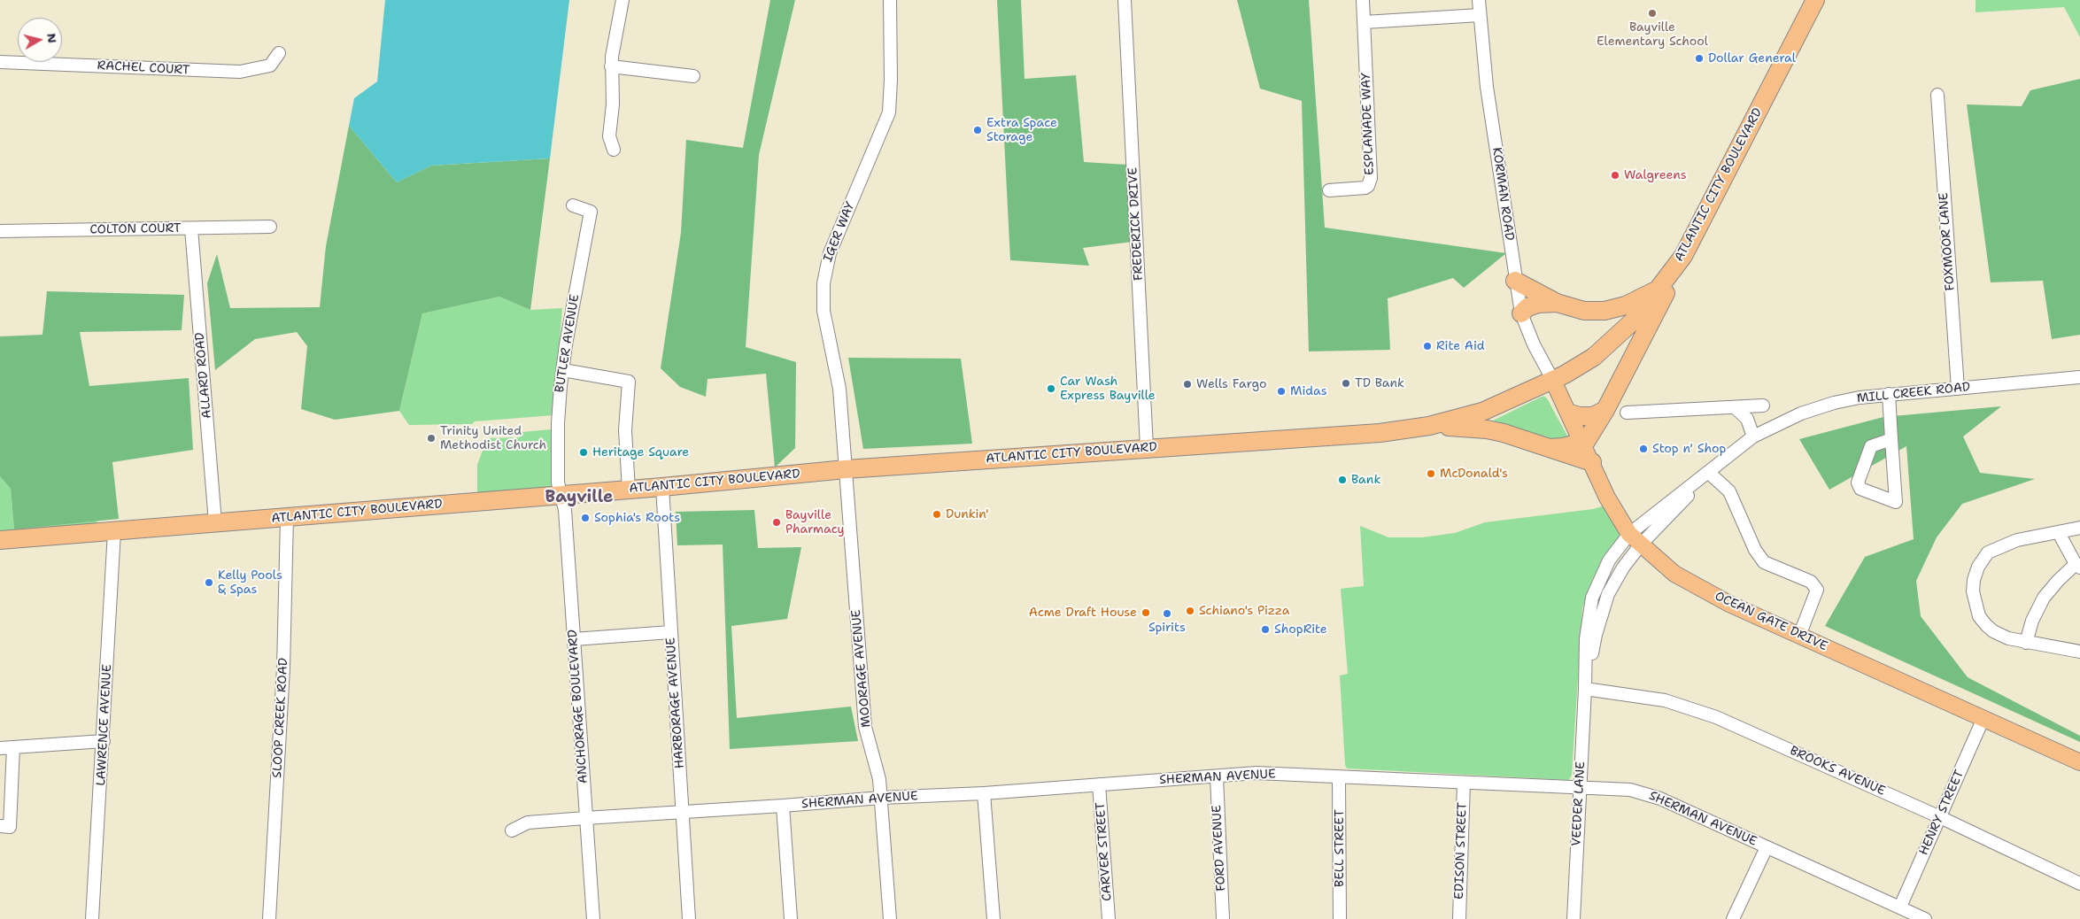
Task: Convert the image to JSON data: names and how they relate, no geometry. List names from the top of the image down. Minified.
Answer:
{"streets":{"highway":["ATLANTIC CITY BOULEVARD"],"main road":["OCEAN GATE DRIVE"],"street":["RACHEL COURT","ESPLANADE WAY","KORMAN ROAD","FREDERICK DRIVE","COLTON COURT","IGER WAY","FOXMOOR LANE","BUTLER AVENUE","ALLARD ROAD","MILL CREEK ROAD","MOORAGE AVENUE","HARBORAGE AVENUE","ANCHORAGE BOULEVARD","SLOOP CREEK ROAD","LAWRENCE AVENUE","BROOKS AVENUE","SHERMAN AVENUE","VEEDER LANE","HENRY STREET","FORD AVENUE","BELL STREET","EDISON STREET","CARVER STREET"]},"crossings":[["ATLANTIC CITY BOULEVARD","KORMAN ROAD"],["ATLANTIC CITY BOULEVARD","FREDERICK DRIVE"],["ATLANTIC CITY BOULEVARD","IGER WAY"],["ATLANTIC CITY BOULEVARD","BUTLER AVENUE"],["ATLANTIC CITY BOULEVARD","ALLARD ROAD"],["ATLANTIC CITY BOULEVARD","OCEAN GATE DRIVE"],["ATLANTIC CITY BOULEVARD","MOORAGE AVENUE"],["ATLANTIC CITY BOULEVARD","HARBORAGE AVENUE"],["ATLANTIC CITY BOULEVARD","ANCHORAGE BOULEVARD"],["ATLANTIC CITY BOULEVARD","SLOOP CREEK ROAD"],["ATLANTIC CITY BOULEVARD","LAWRENCE AVENUE"],["KORMAN ROAD","OCEAN GATE DRIVE"],["COLTON COURT","ALLARD ROAD"],["IGER WAY","MOORAGE AVENUE"],["FOXMOOR LANE","MILL CREEK ROAD"],["BUTLER AVENUE","ANCHORAGE BOULEVARD"],["MILL CREEK ROAD","OCEAN GATE DRIVE"],["MILL CREEK ROAD","VEEDER LANE"],["OCEAN GATE DRIVE","VEEDER LANE"],["OCEAN GATE DRIVE","HENRY STREET"],["MOORAGE AVENUE","SHERMAN AVENUE"],["HARBORAGE AVENUE","SHERMAN AVENUE"],["ANCHORAGE BOULEVARD","SHERMAN AVENUE"],["BROOKS AVENUE","VEEDER LANE"],["BROOKS AVENUE","HENRY STREET"],["SHERMAN AVENUE","VEEDER LANE"],["SHERMAN AVENUE","HENRY STREET"],["SHERMAN AVENUE","FORD AVENUE"],["SHERMAN AVENUE","BELL STREET"],["SHERMAN AVENUE","EDISON STREET"],["SHERMAN AVENUE","CARVER STREET"]],"districts":["Bayville"],"places":["Bayville Elementary School","Dollar General","Extra Space Storage","Walgreens","Rite Aid","TD Bank","Wells Fargo","Car Wash Express Bayville","Midas","Trinity United Methodist Church","Stop n' Shop","Heritage Square","McDonald's","Bank","Dunkin'","Sophia's Roots","Bayville Pharmacy","Kelly Pools & Spas","Schiano's Pizza","Acme Draft House","Spirits","ShopRite"],"north":"right"}
